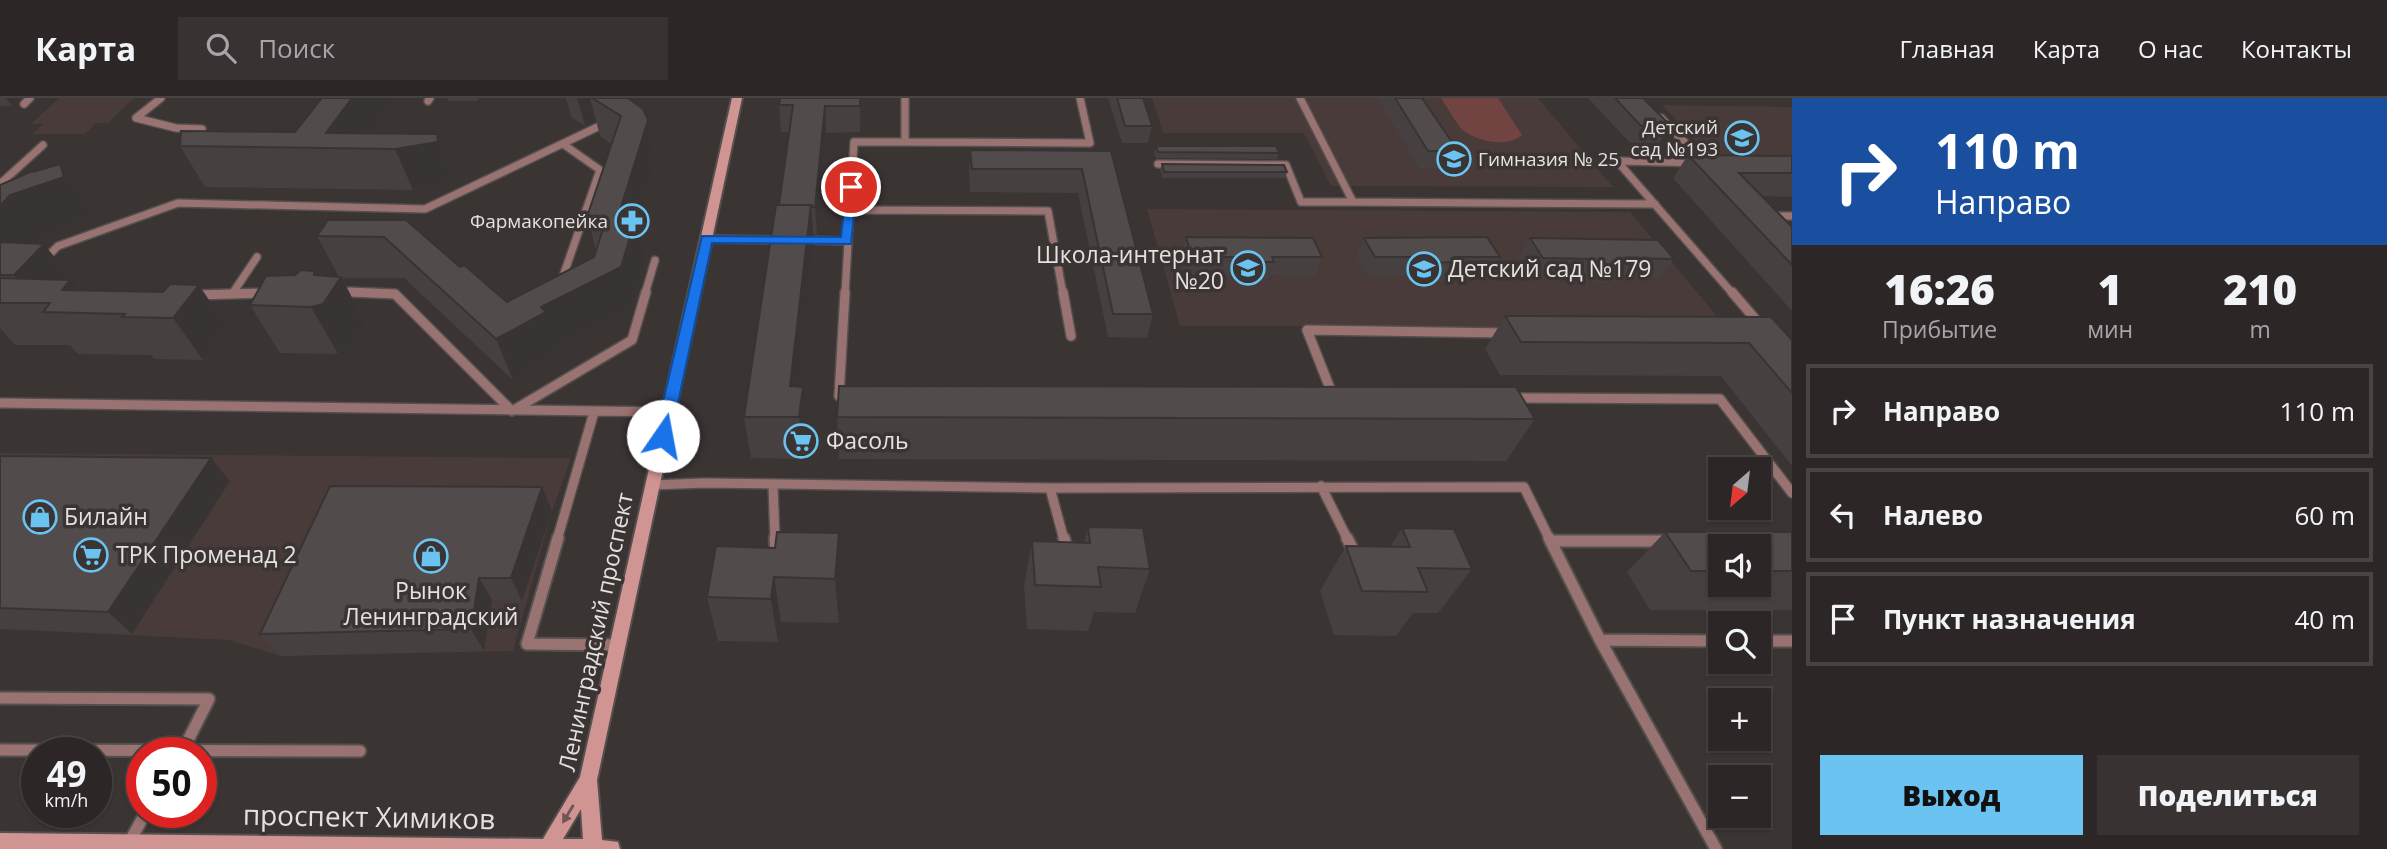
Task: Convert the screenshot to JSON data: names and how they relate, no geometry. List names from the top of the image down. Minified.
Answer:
{"streets":{"main road":["Ленинградский проспект","проспект Химиков"]},"crossings":[["Ленинградский проспект","проспект Химиков"]],"places":{"school or university":["Детский сад №193","Гимназия № 25","Школа-интернат №20","Детский сад №179"],"pharmacy":["Фармакопейка"],"supermarket":["Фасоль","ТРК Променад 2"],"shop":["Билайн","Рынок Ленинградский"]},"north":"bottom left","page":{"header":"Карта","search":"Поиск","nav":["Главная","Карта","О нас","Контакты"],"turn":["110 m","Направо"],"eta":["16:26","Прибытие","1","мин","210","m"],"list":[{"name":"Направо","value":"110 m"},{"name":"Налево","value":"60 m"},{"name":"Пункт назначения","value":"40 m"}],"map_buttons":["+","−"],"speed":"49 km/h","limit":"50","buttons":["Выход","Поделиться"]}}
